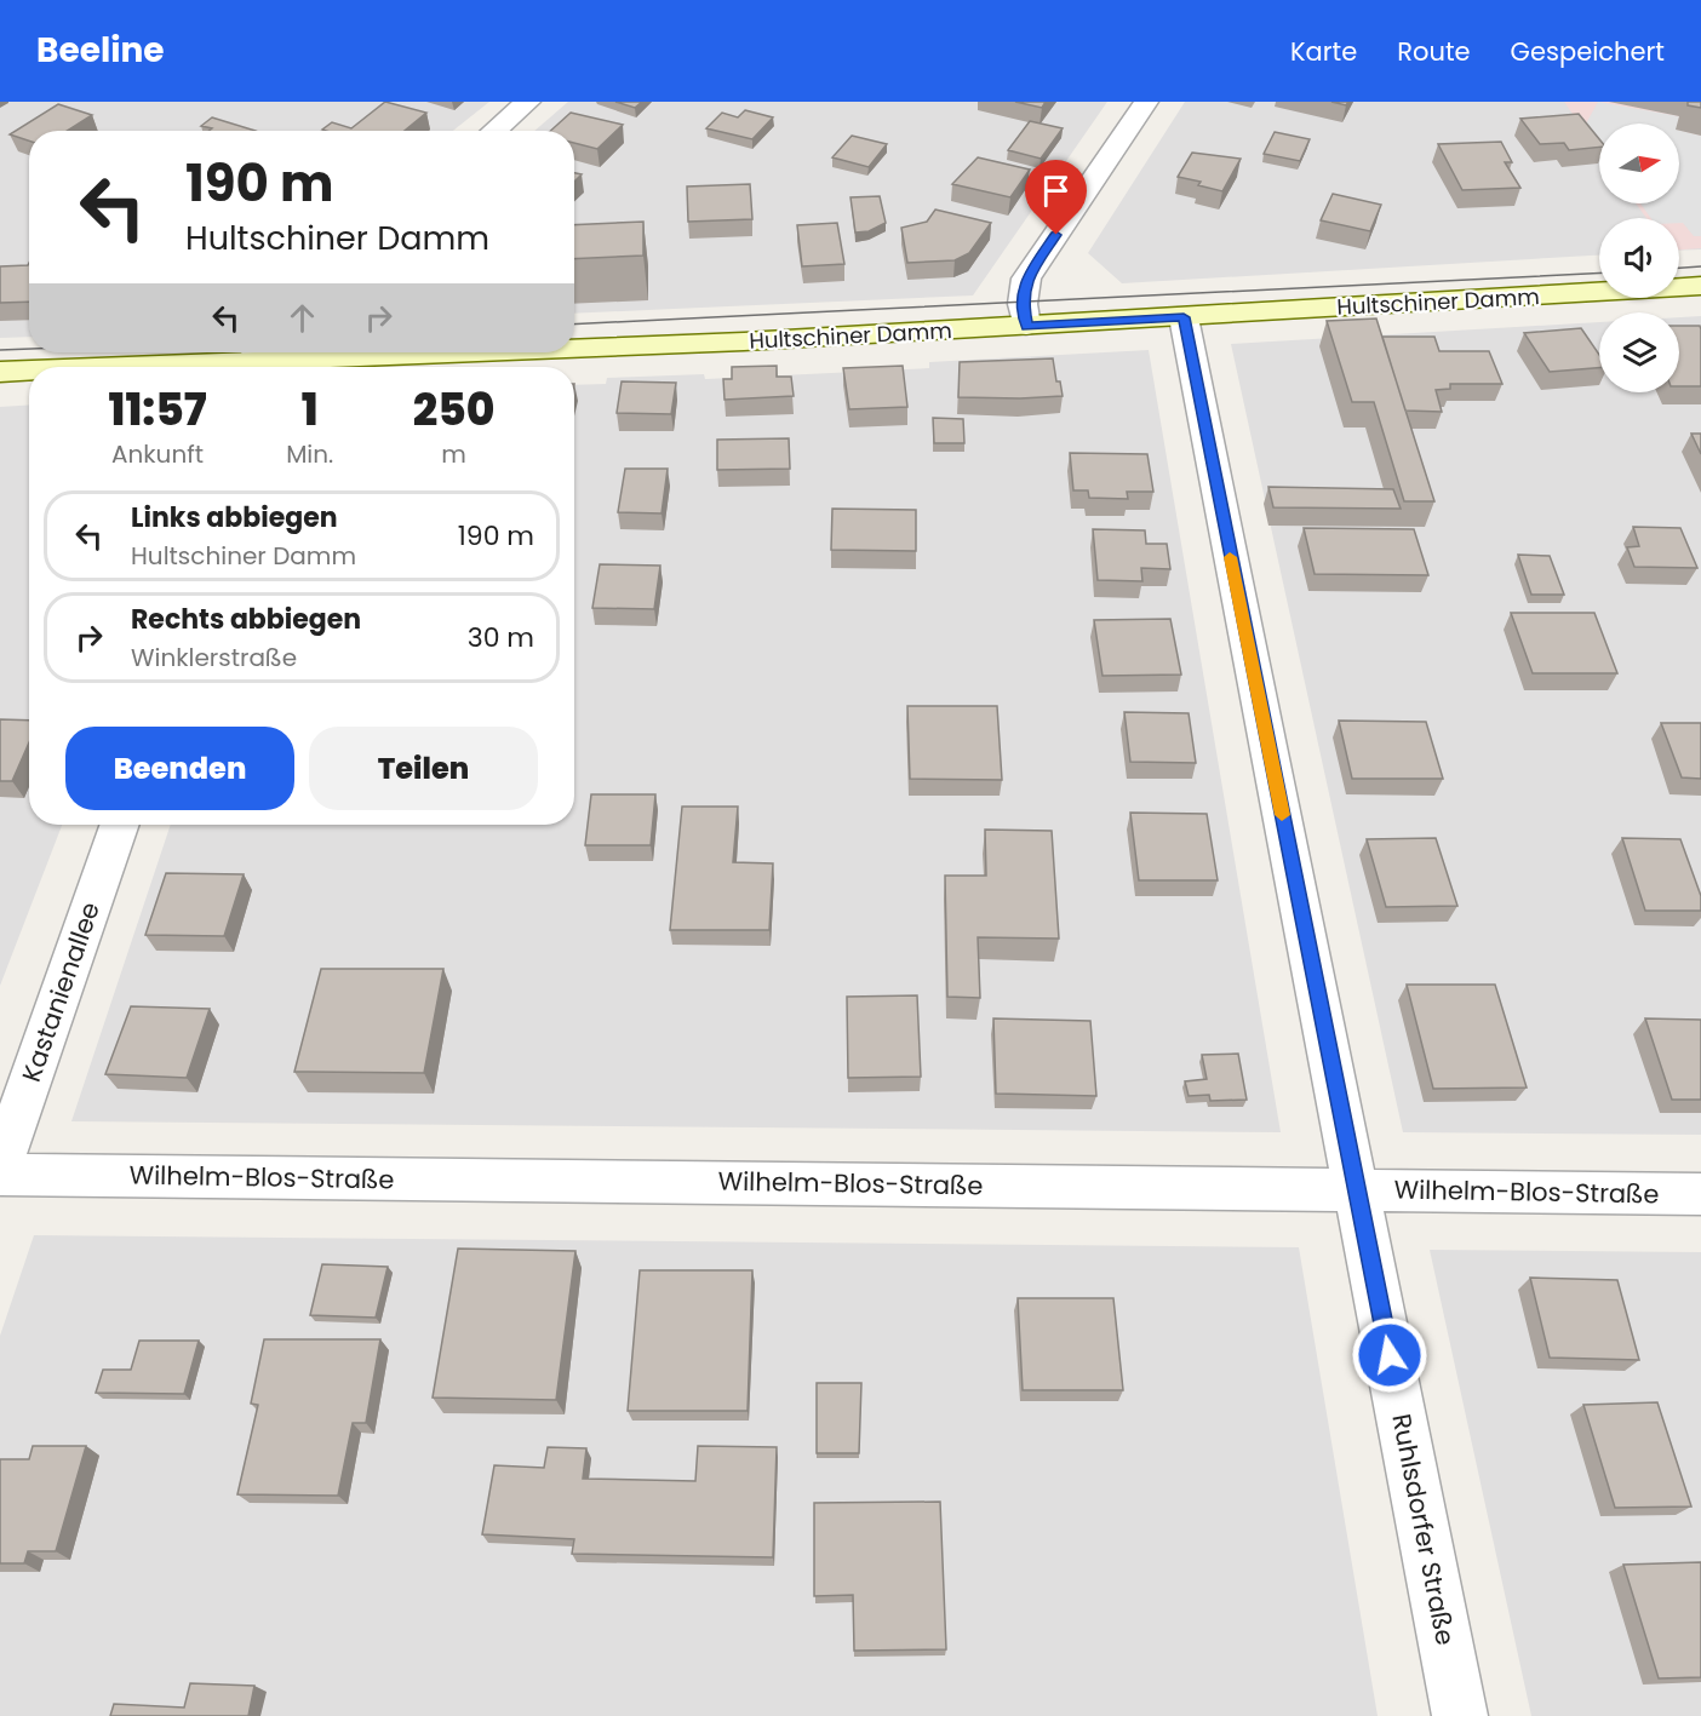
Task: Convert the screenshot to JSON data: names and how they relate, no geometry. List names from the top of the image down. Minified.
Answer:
{"streets":{"main road":["Hultschiner Damm"],"street":["Kastanienallee","Wilhelm-Blos-Straße","Ruhlsdorfer Straße"]},"crossings":[["Hultschiner Damm","Ruhlsdorfer Straße"],["Wilhelm-Blos-Straße","Ruhlsdorfer Straße"]],"north":"right","page":{"header":"Beeline","nav":["Karte","Route","Gespeichert"],"turn":["190 m","Hultschiner Damm"],"eta":["11:57","Ankunft","1","Min.","250","m"],"list":[{"name":"Links abbiegen","note":"Hultschiner Damm","value":"190 m"},{"name":"Rechts abbiegen","note":"Winklerstraße","value":"30 m"}],"buttons":["Beenden","Teilen"]}}
